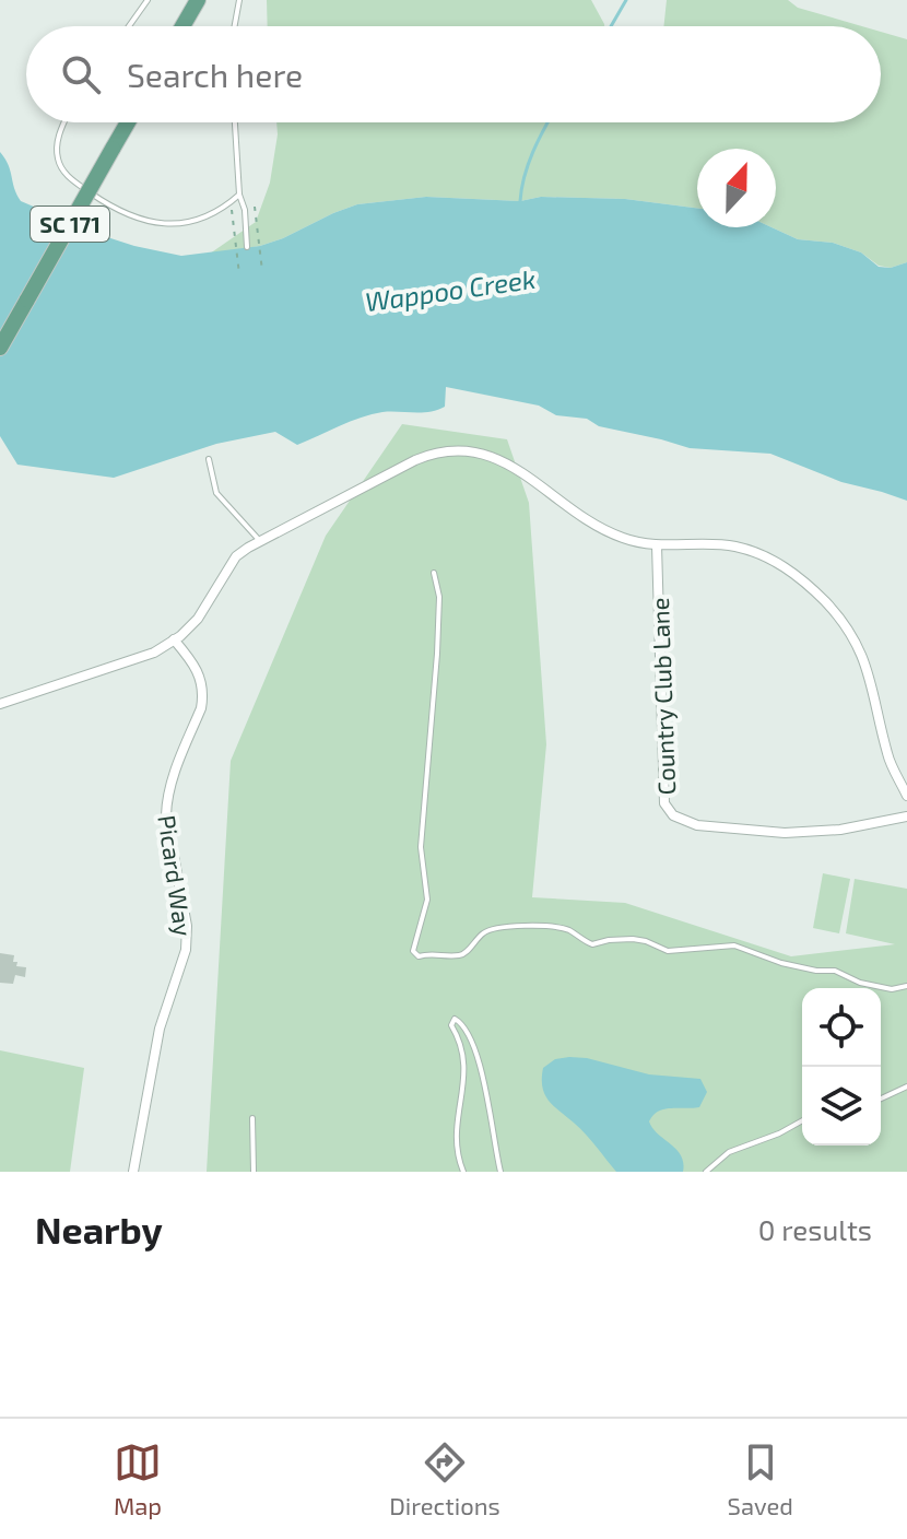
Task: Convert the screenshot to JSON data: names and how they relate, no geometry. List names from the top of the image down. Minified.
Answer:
{"streets":{"main road":["SC 171"],"street":["Country Club Lane","Picard Way"]},"water":["Wappoo Creek"],"north":"top","page":{"search":"Search here","heading":["Nearby","0 results"],"nav":["Map","Directions","Saved"]}}
